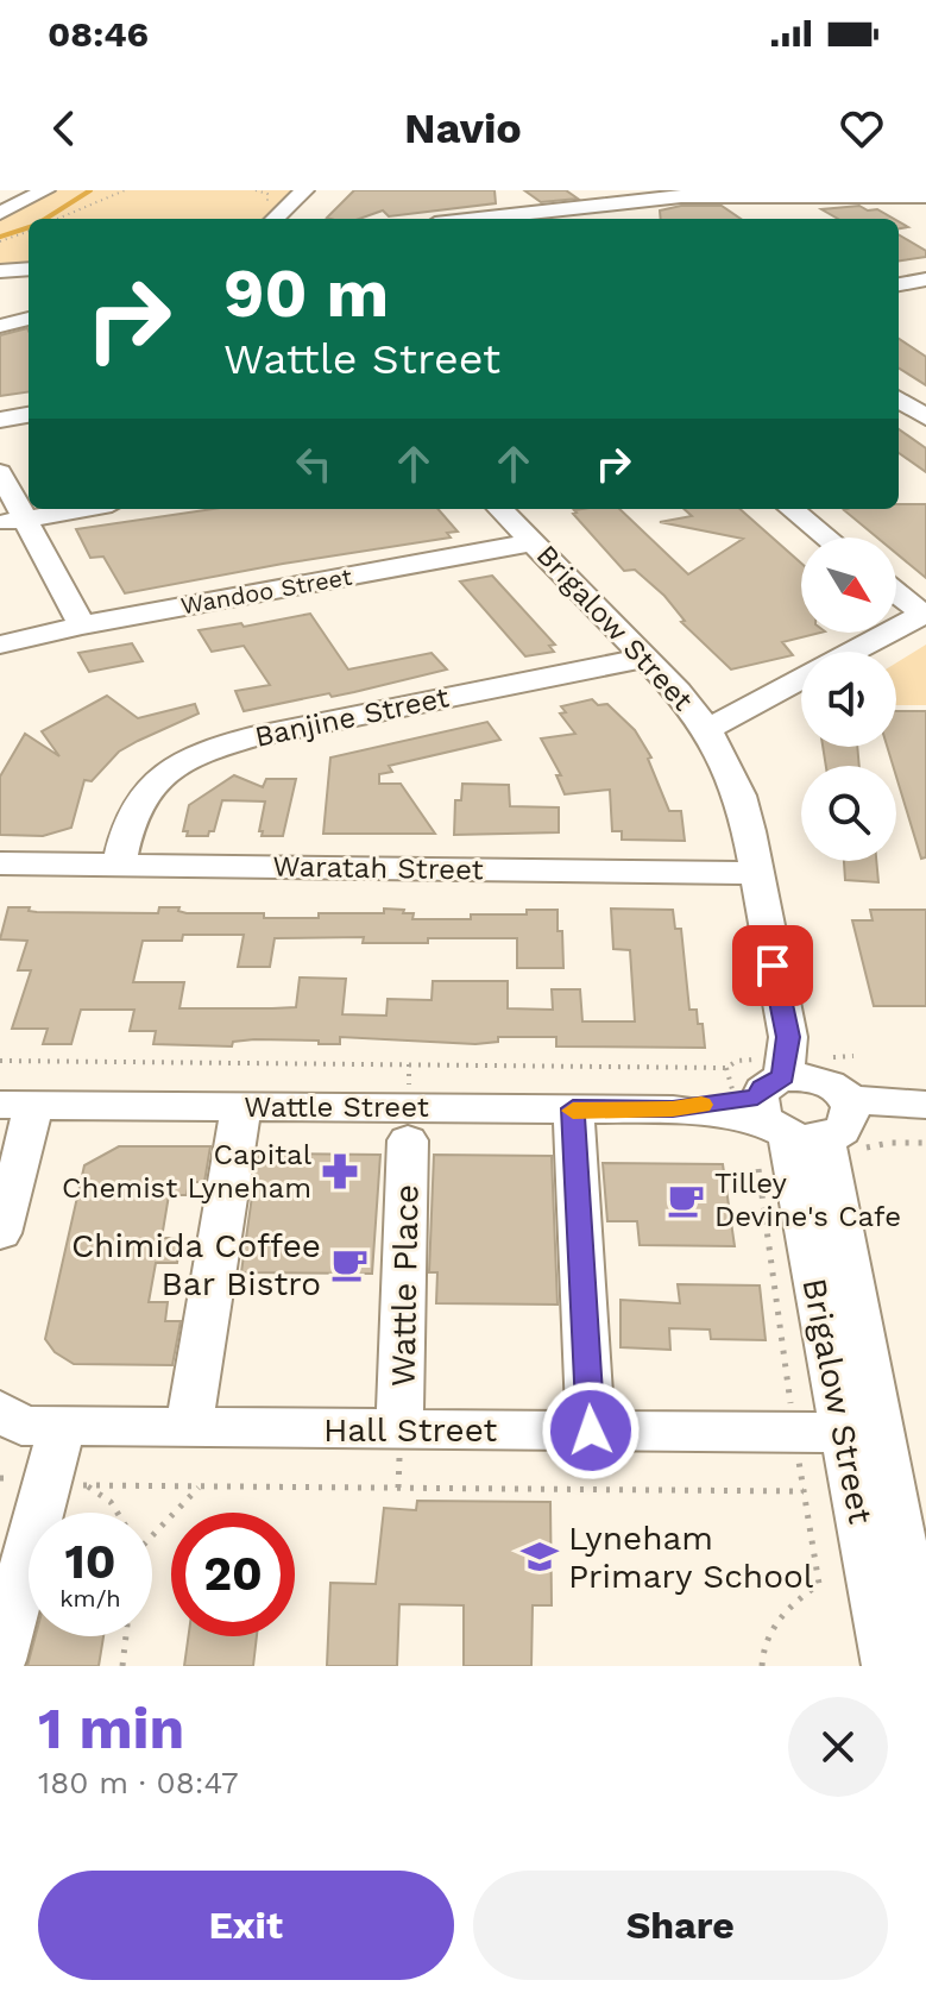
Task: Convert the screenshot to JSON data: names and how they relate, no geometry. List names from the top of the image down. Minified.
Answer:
{"streets":{"street":["Wandoo Street","Brigalow Street","Banjine Street","Waratah Street","Wattle Street","Wattle Place","Hall Street"]},"crossings":[["Wandoo Street","Brigalow Street"],["Brigalow Street","Banjine Street"],["Brigalow Street","Waratah Street"],["Brigalow Street","Wattle Street"],["Brigalow Street","Hall Street"],["Banjine Street","Waratah Street"],["Wattle Place","Hall Street"]],"places":{"pharmacy":["Capital Chemist Lyneham"],"cafe":["Tilley Devine's Cafe","Chimida Coffee Bar Bistro"],"school or university":["Lyneham Primary School"]},"north":"bottom right","page":{"status":"08:46","header":"Navio","turn":["90 m","Wattle Street"],"speed":"10 km/h","limit":"20","heading":["1 min","180 m · 08:47"],"buttons":["Exit","Share"]}}
